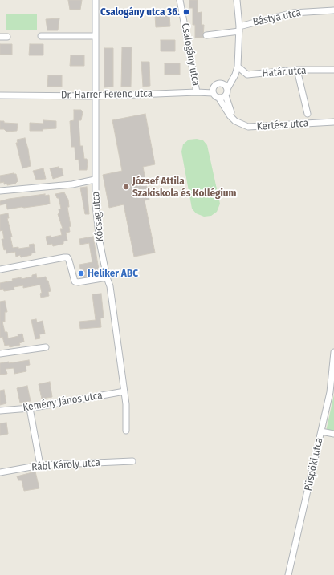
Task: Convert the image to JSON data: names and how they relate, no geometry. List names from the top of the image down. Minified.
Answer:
{"streets":{"street":["Bástya utca","Csalogány utca","Határ utca","Dr. Harrer Ferenc utca","Kertész utca","Kócsag utca","Kemény János utca","Püspöki utca","Rábl Károly utca"]},"crossings":[["Csalogány utca","Dr. Harrer Ferenc utca"],["Dr. Harrer Ferenc utca","Kócsag utca"],["Kócsag utca","Kemény János utca"]],"places":["Csalogány utca 36.","József Attila Szakiskola és Kollégium","Heliker ABC"]}
